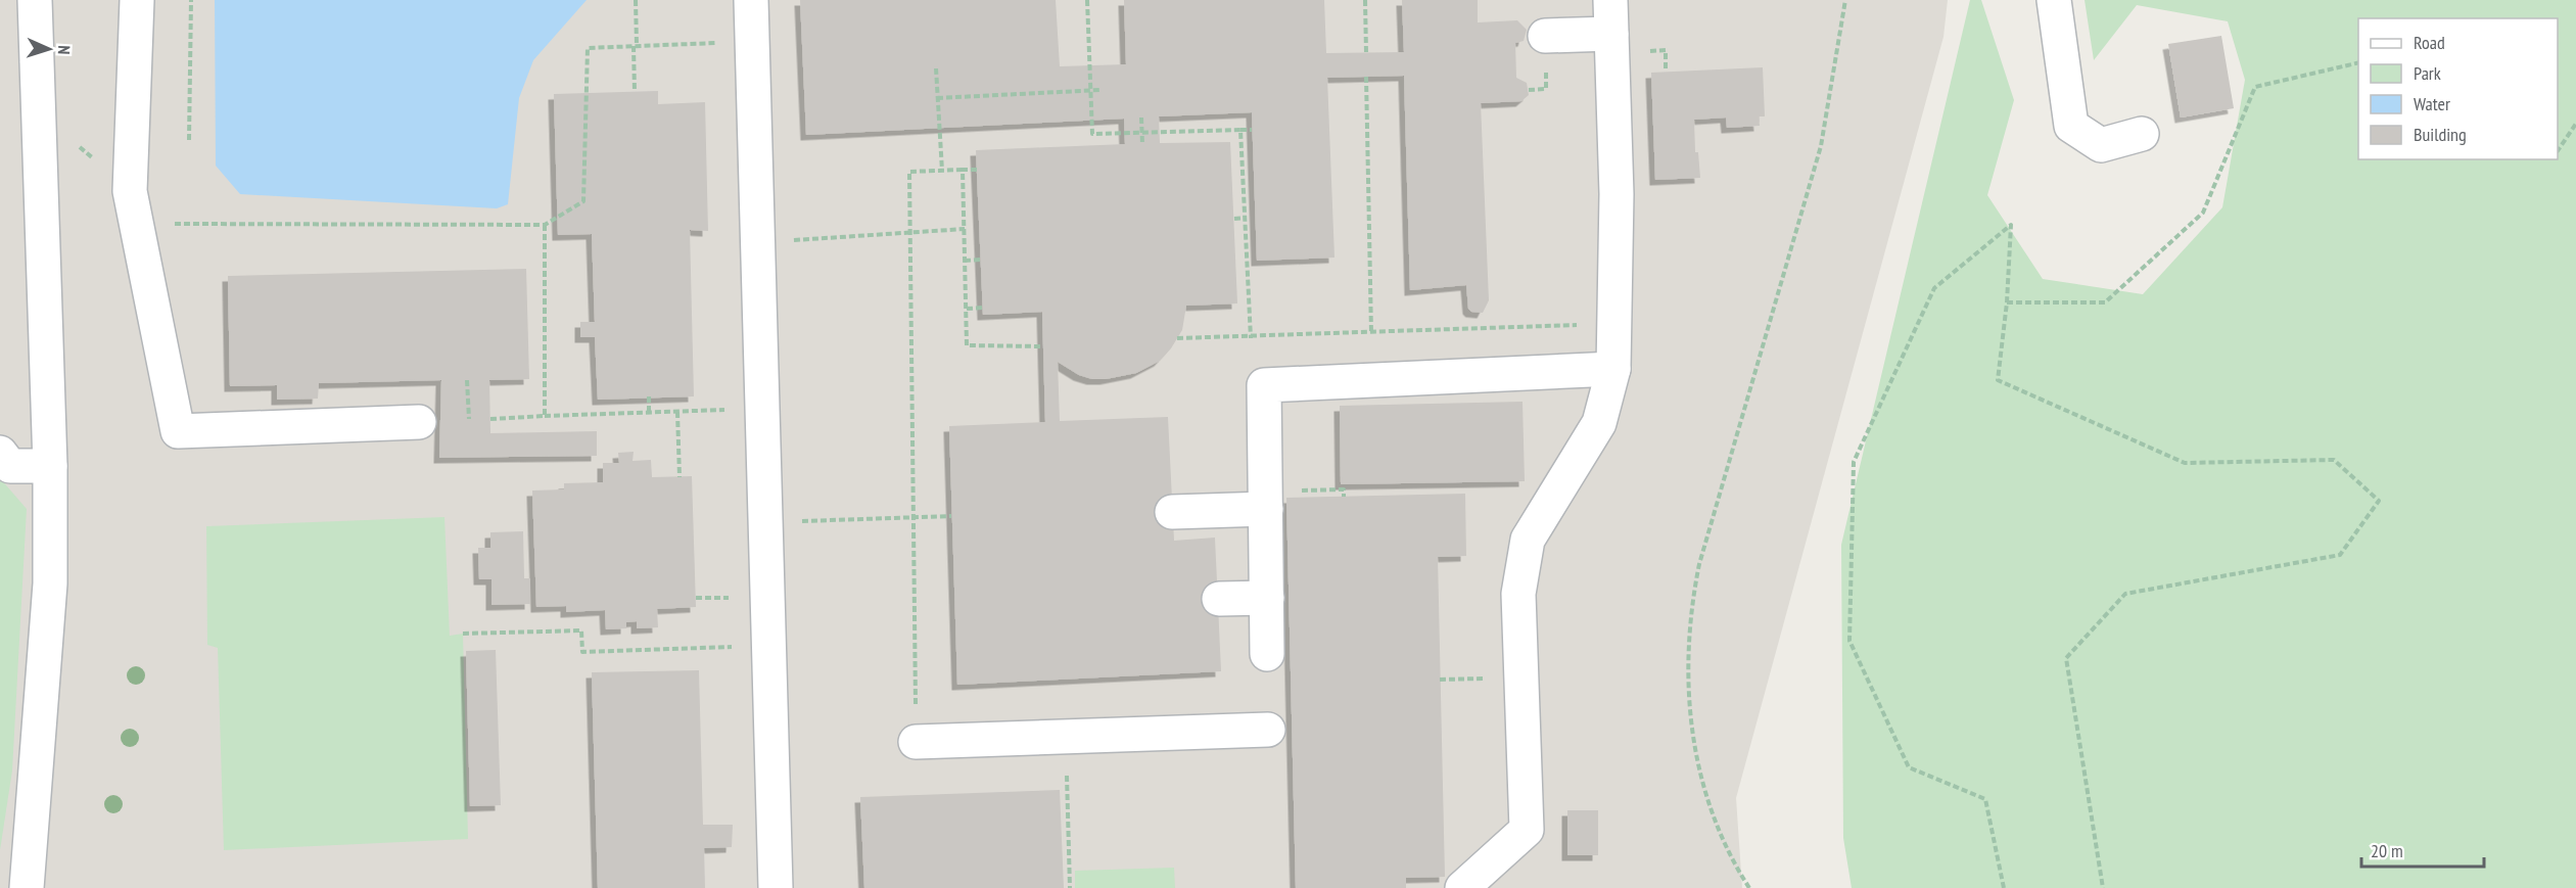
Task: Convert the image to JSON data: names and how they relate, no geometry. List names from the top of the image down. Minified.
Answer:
{"legend":["Road","Park","Water","Building"],"scale_bar":"20 m","north":"right"}
